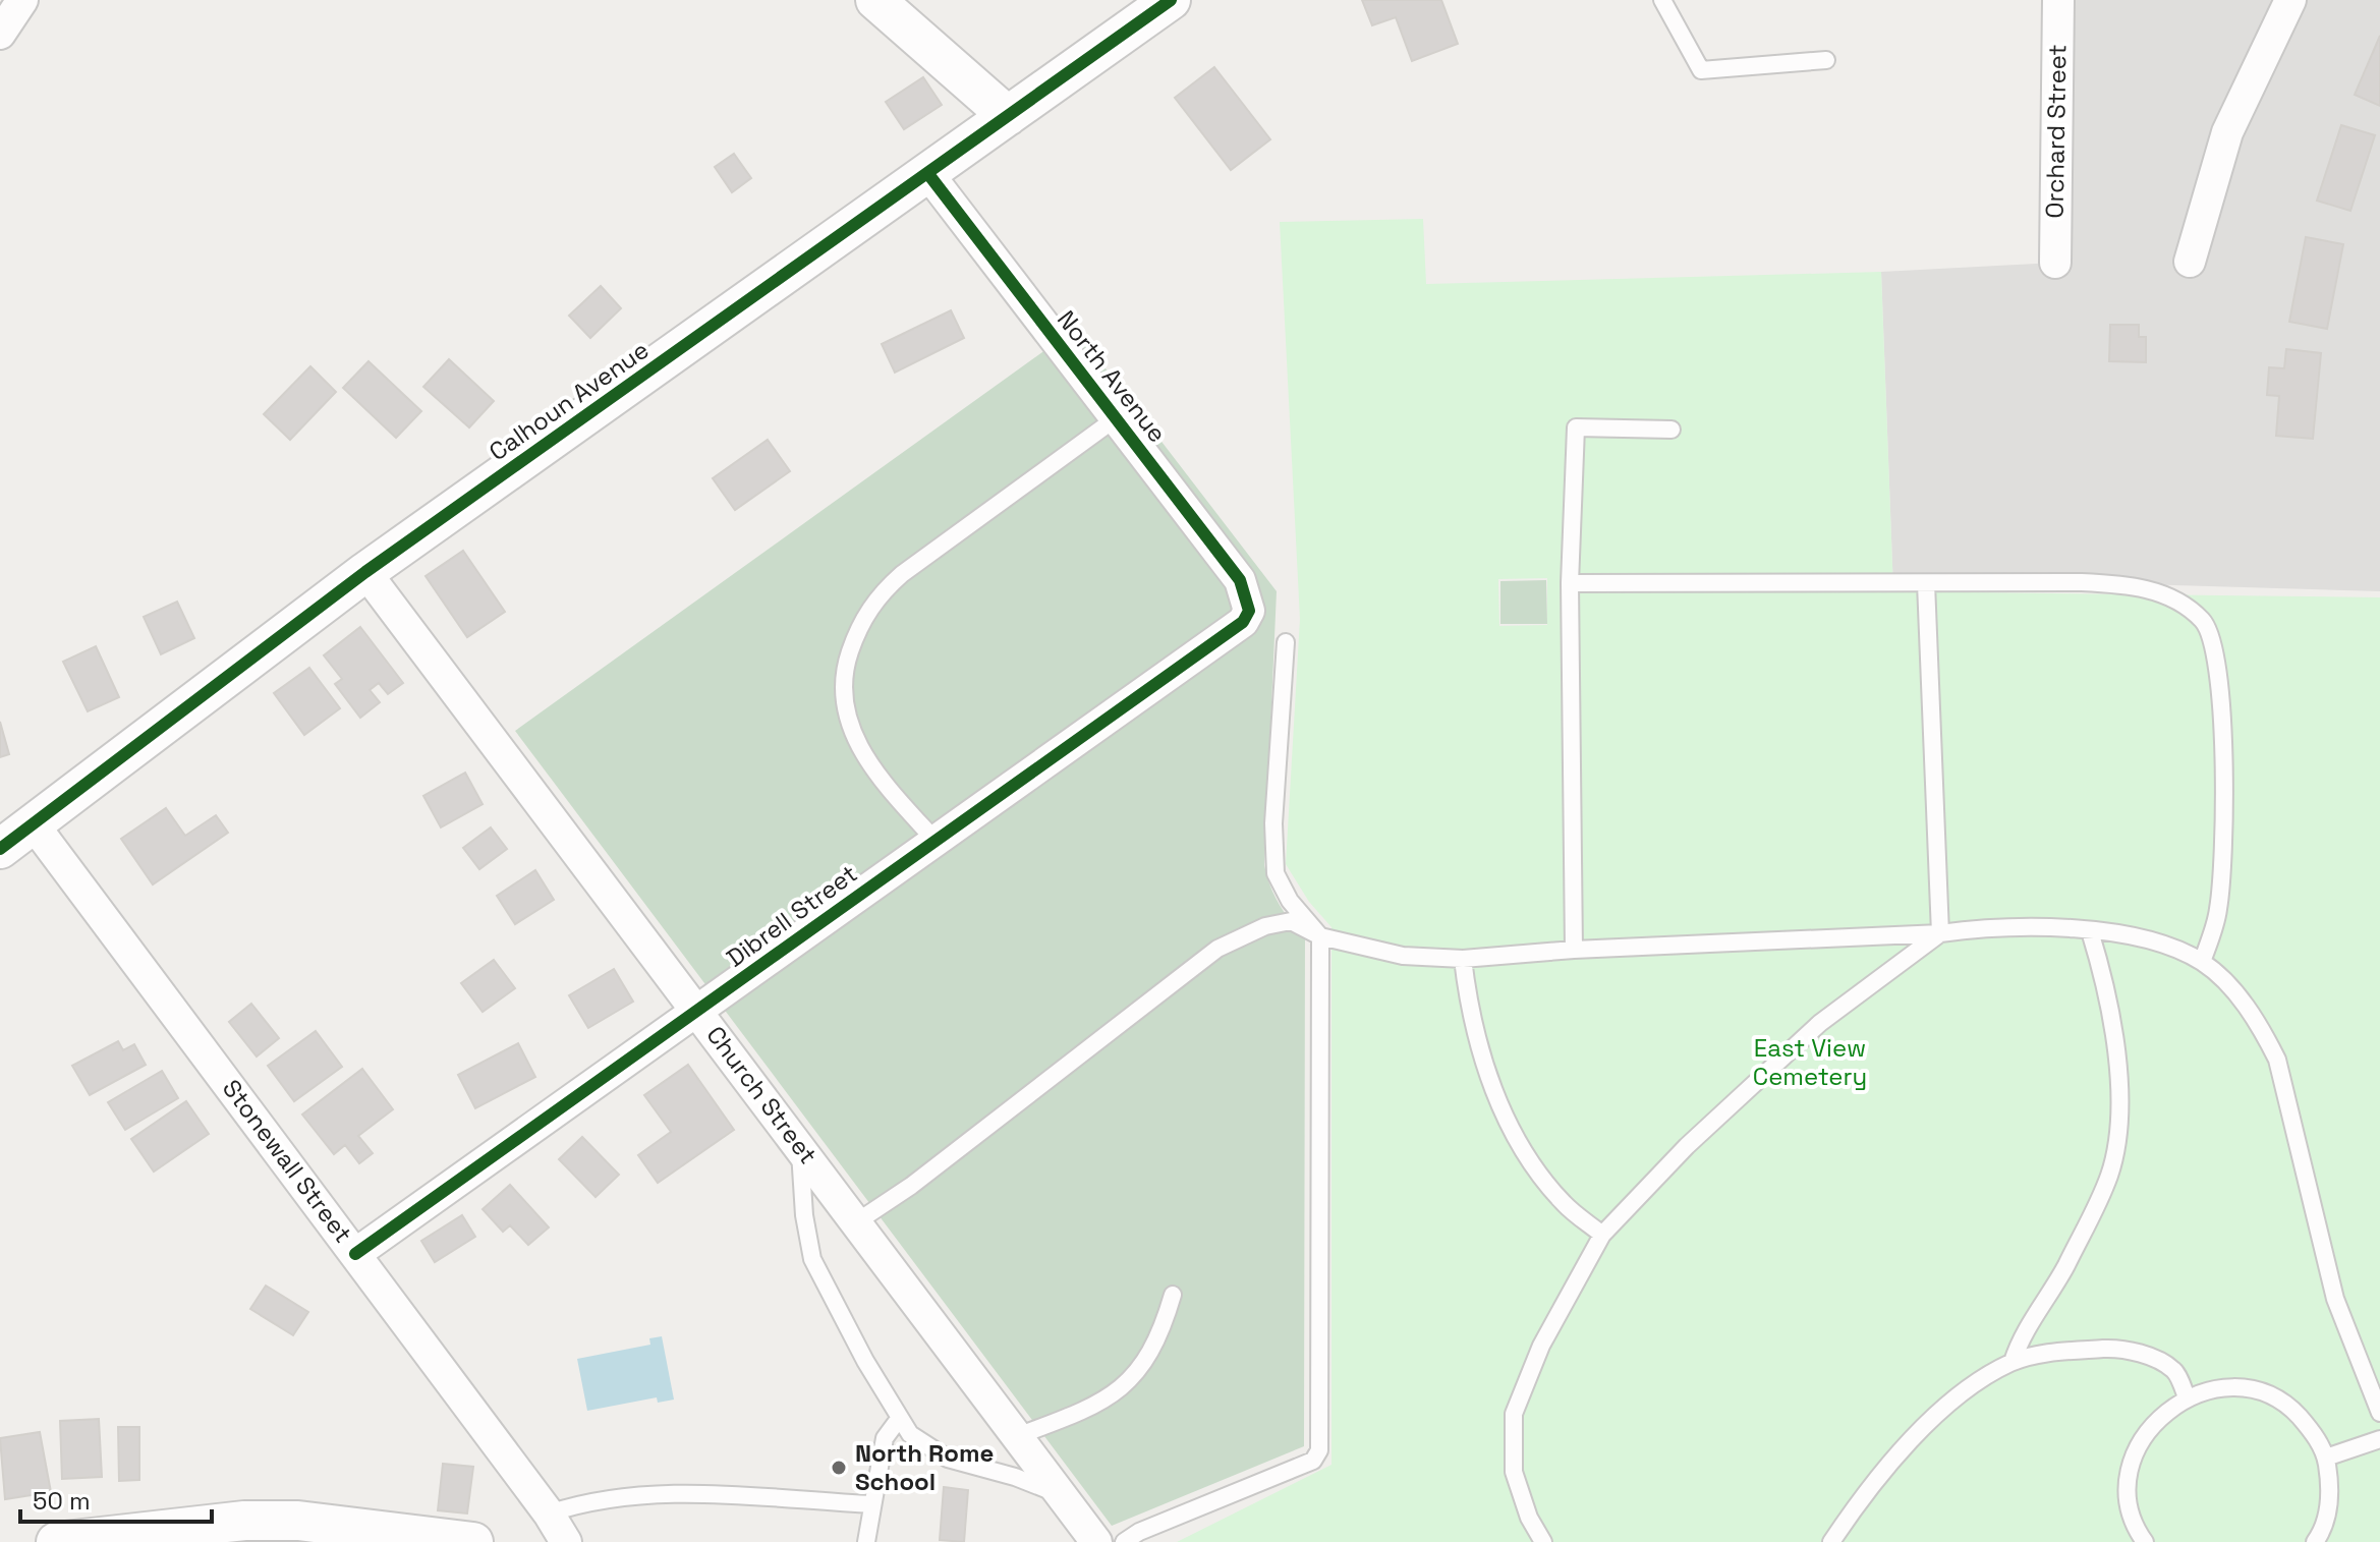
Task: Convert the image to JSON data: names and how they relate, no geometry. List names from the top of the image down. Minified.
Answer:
{"streets":{"street":["Orchard Street","North Avenue","Calhoun Avenue","Dibrell Street","Church Street","Stonewall Street"]},"crossings":[["North Avenue","Calhoun Avenue"],["North Avenue","Dibrell Street"],["Calhoun Avenue","Church Street"],["Calhoun Avenue","Stonewall Street"],["Dibrell Street","Church Street"],["Dibrell Street","Stonewall Street"]],"parks":["East View Cemetery"],"places":["North Rome School"],"scale_bar":"50 m"}
